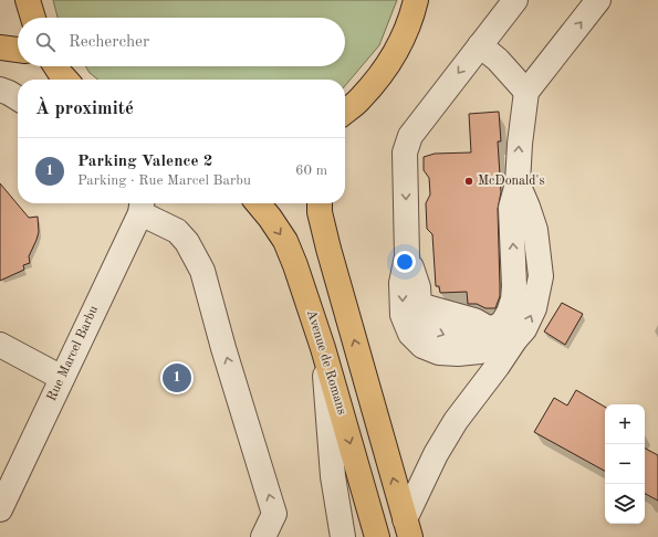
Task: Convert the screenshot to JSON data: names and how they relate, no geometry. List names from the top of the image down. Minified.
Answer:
{"streets":{"main road":["Avenue de Romans"],"street":["Rue Marcel Barbu"]},"places":["McDonald's"],"page":{"search":"Rechercher","heading":"À proximité","list":[{"mark":"1","name":"Parking Valence 2","note":"Parking · Rue Marcel Barbu","value":"60 m"}],"pins":"1","map_buttons":["+","−"]}}
